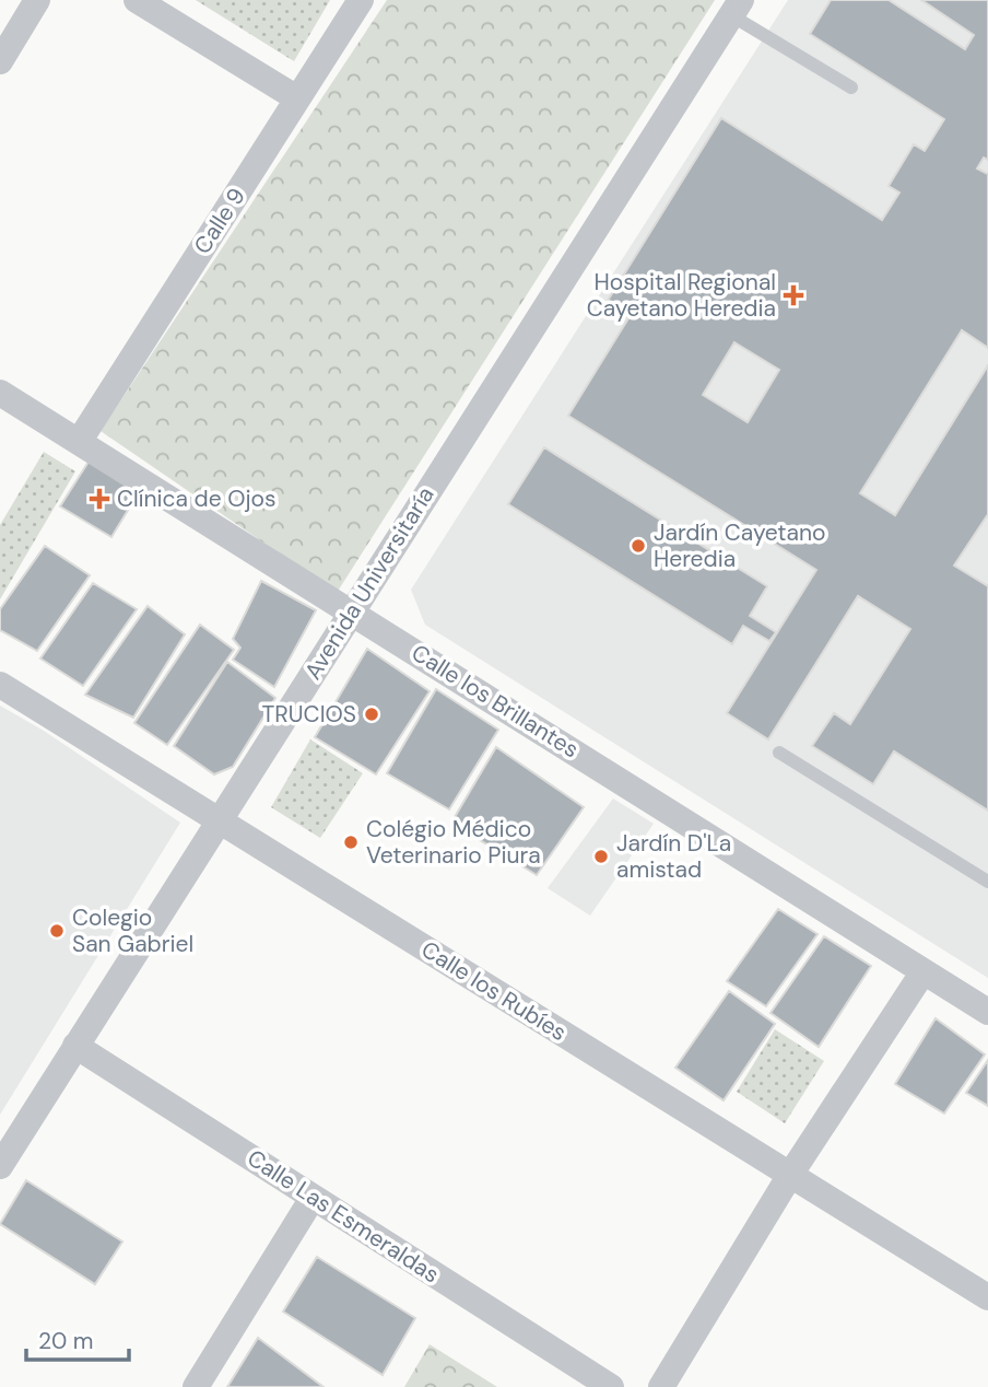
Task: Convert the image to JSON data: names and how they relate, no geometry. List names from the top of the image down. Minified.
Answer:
{"streets":{"street":["Calle 9","Avenida Universitaría","Calle los Brillantes","Calle los Rubíes","Calle Las Esmeraldas"]},"crossings":[["Calle 9","Calle los Brillantes"],["Avenida Universitaría","Calle los Brillantes"],["Avenida Universitaría","Calle los Rubíes"],["Avenida Universitaría","Calle Las Esmeraldas"]],"places":{"health":["Hospital Regional Cayetano Heredia","Clínica de Ojos"],"other":["Jardín Cayetano Heredia","TRUCIOS","Colégio Médico Veterinario Piura","Jardín D'La amistad","Colegio San Gabriel"]},"scale_bar":"20 m"}
